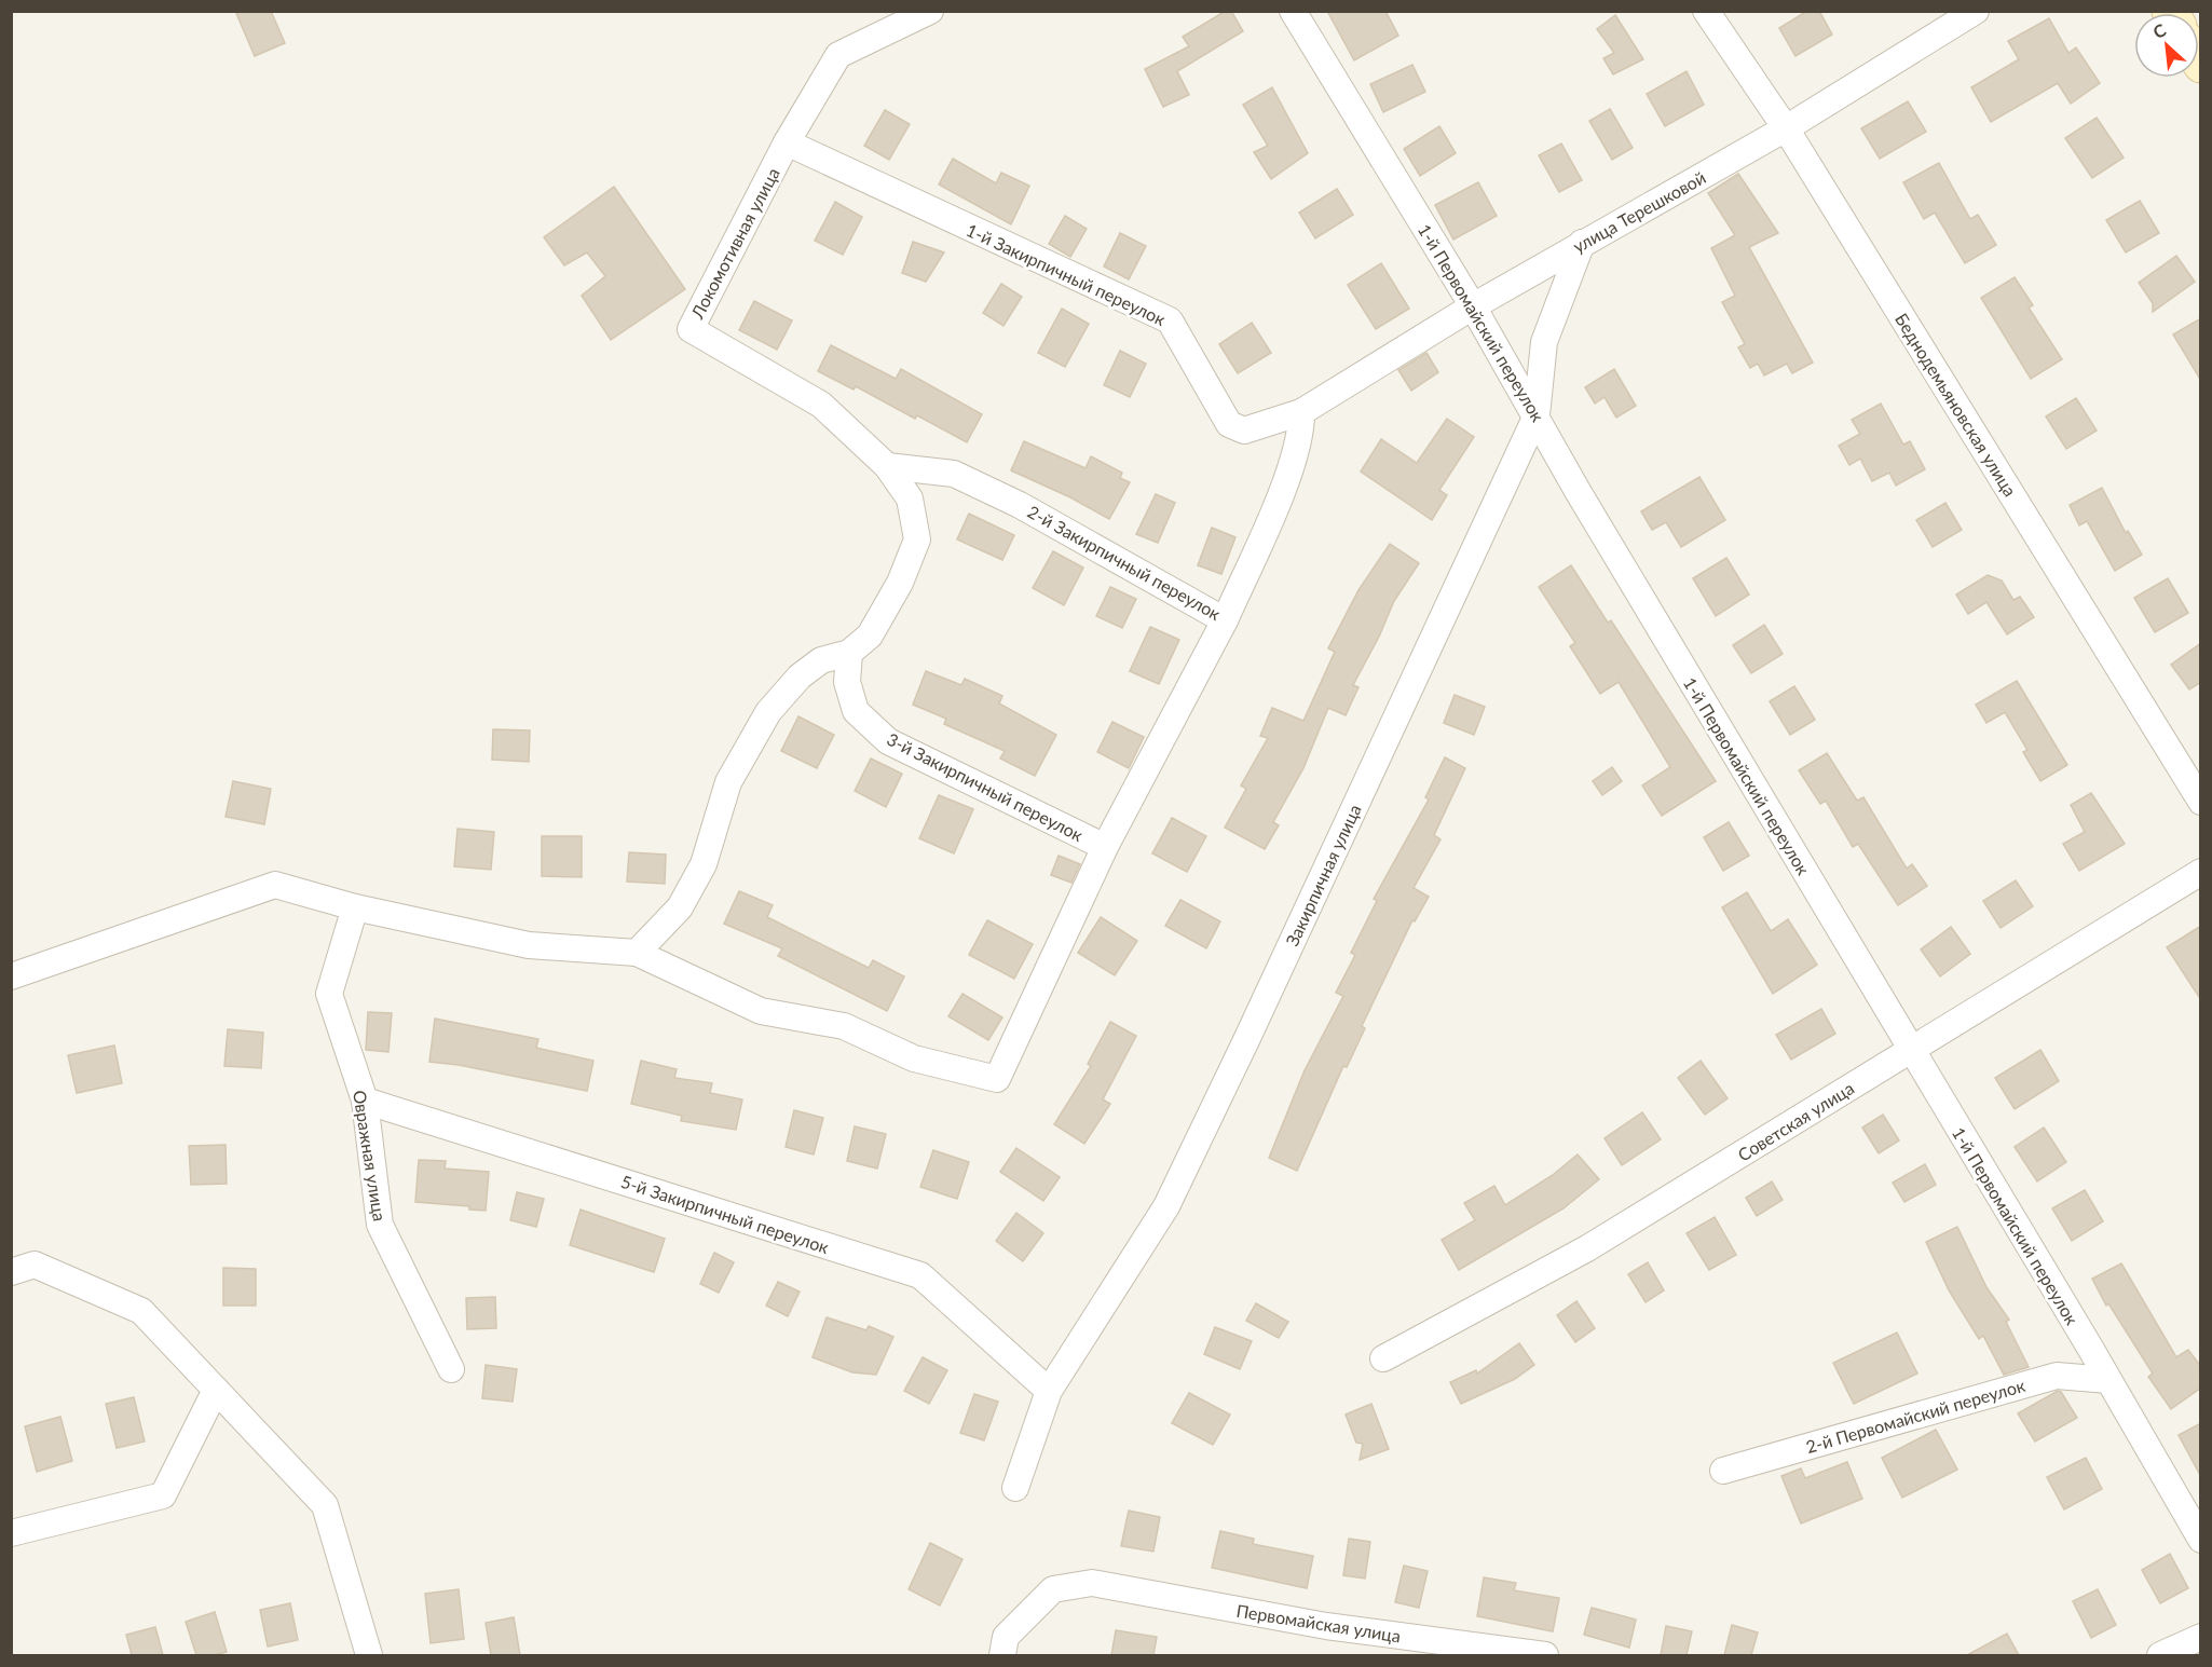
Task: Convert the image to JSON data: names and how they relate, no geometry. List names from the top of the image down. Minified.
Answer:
{"streets":{"street":["улица Терешковой","Локомотивная улица","1-й Закирпичный переулок","1-й Первомайский переулок","Беднодемьяновская улица","2-й Закирпичный переулок","3-й Закирпичный переулок","Закирпичная улица","Советская улица","Овражная улица","5-й Закирпичный переулок","2-й Первомайский переулок","Первомайская улица"]},"crossings":[["улица Терешковой","1-й Закирпичный переулок"],["улица Терешковой","1-й Первомайский переулок"],["улица Терешковой","Беднодемьяновская улица"],["улица Терешковой","2-й Закирпичный переулок"],["улица Терешковой","Закирпичная улица"],["Локомотивная улица","1-й Закирпичный переулок"],["Локомотивная улица","2-й Закирпичный переулок"],["Локомотивная улица","3-й Закирпичный переулок"],["1-й Закирпичный переулок","2-й Закирпичный переулок"],["1-й Первомайский переулок","Закирпичная улица"],["1-й Первомайский переулок","Советская улица"],["1-й Первомайский переулок","2-й Первомайский переулок"],["Закирпичная улица","5-й Закирпичный переулок"],["Овражная улица","5-й Закирпичный переулок"]],"north":"top left"}
